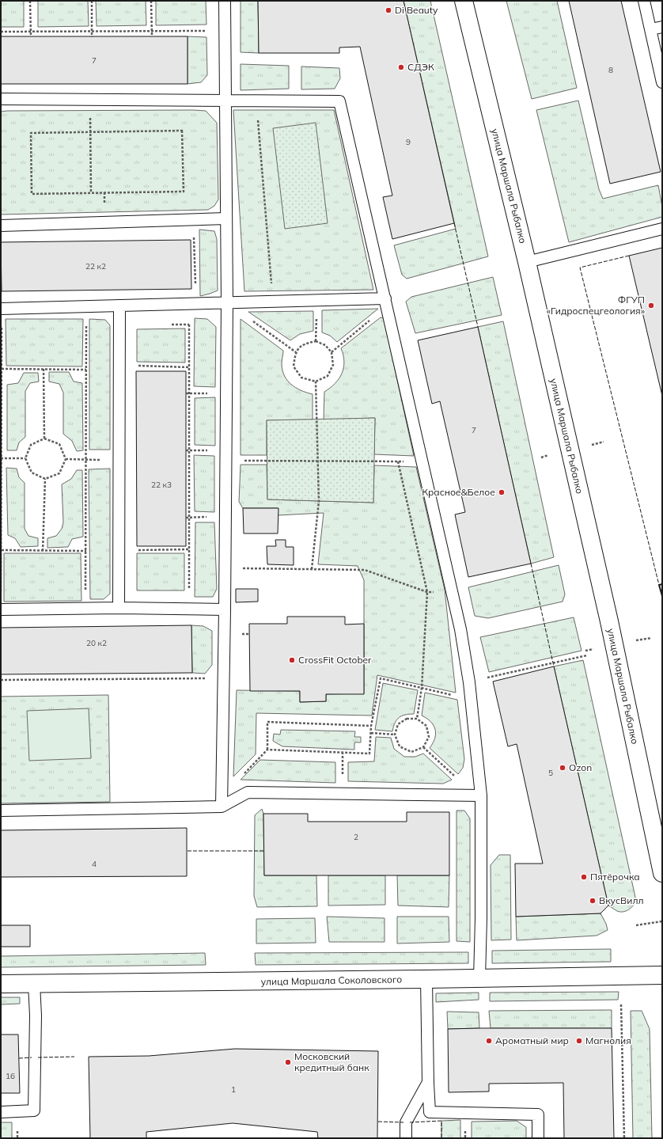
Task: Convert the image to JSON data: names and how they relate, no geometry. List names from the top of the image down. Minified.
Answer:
{"streets":{"street":["улица Маршала Рыбалко","улица Маршала Соколовского"]},"places":["Di Beauty","СДЭК","ФГУП «Гидроспецгеология»","Красное&Белое","CrossFit October","Ozon","Пятёрочка","ВкусВилл","Ароматный мир","Магнолия","Московский кредитный банк"],"house_numbers":["7","8","9","22 к2","7","22 к3","20 к2","5","2","4","16","1"]}
